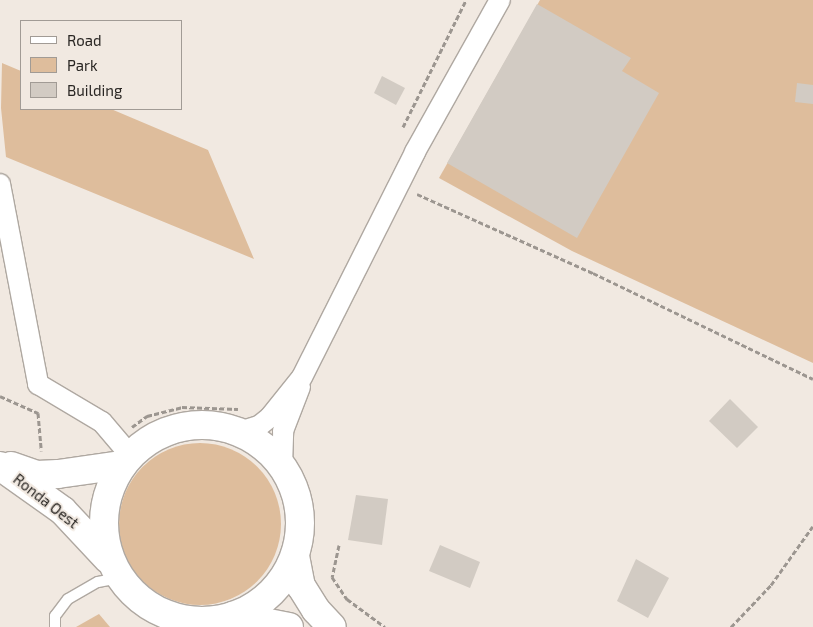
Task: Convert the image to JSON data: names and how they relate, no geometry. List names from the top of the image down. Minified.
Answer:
{"streets":{"main road":["Ronda Oest"]},"legend":["Road","Park","Building"]}
